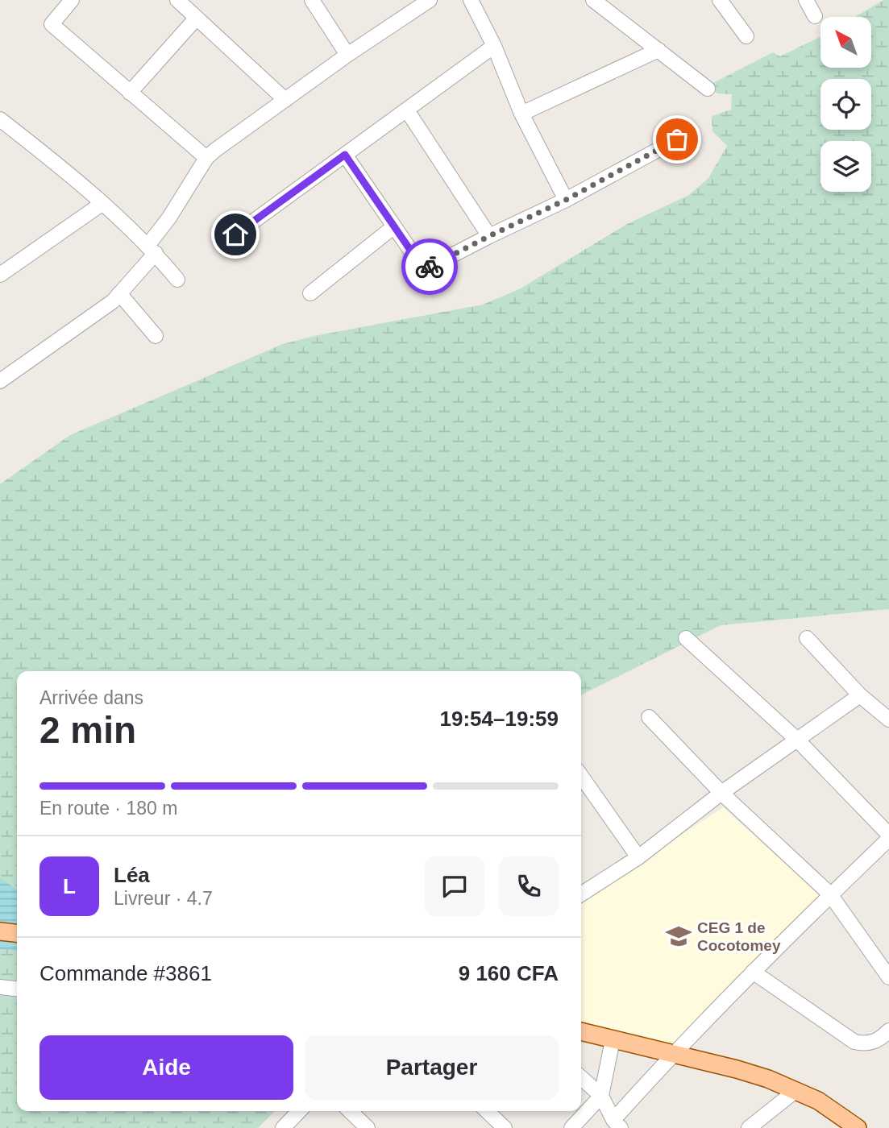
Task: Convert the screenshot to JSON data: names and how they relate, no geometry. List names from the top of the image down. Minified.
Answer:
{"places":{"school or university":["CEG 1 de Cocotomey"]},"north":"top left","page":{"heading":["2 min","Arrivée dans","19:54–19:59"],"panel":["Léa","Livreur · 4.7","Commande #3861","9 160 CFA"],"bar":"En route · 180 m","round":"L","buttons":["Aide","Partager"]}}
